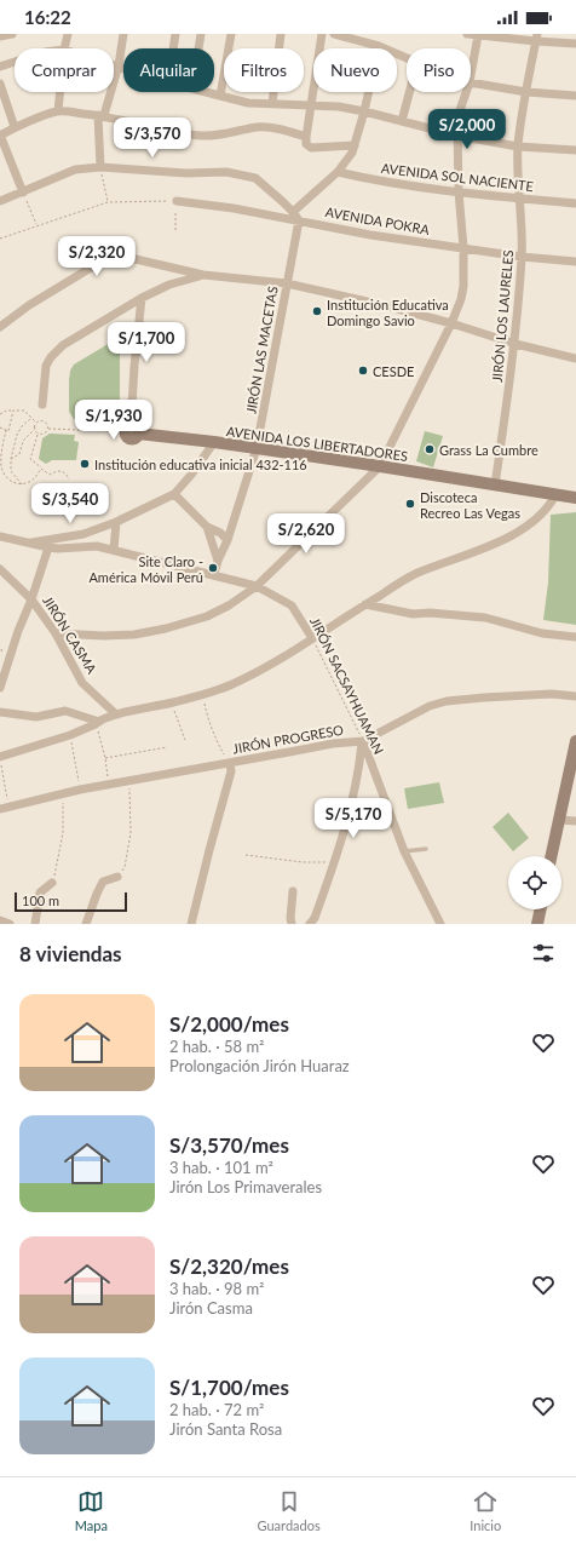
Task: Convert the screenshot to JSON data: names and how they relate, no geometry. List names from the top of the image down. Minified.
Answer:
{"streets":{"street":["AVENIDA SOL NACIENTE","AVENIDA POKRA","JIRÓN LOS LAURELES","JIRÓN LAS MACETAS","AVENIDA LOS LIBERTADORES","JIRÓN CASMA","JIRÓN SACSAYHUAMAN","JIRÓN PROGRESO"]},"crossings":[["AVENIDA SOL NACIENTE","JIRÓN LOS LAURELES"],["AVENIDA POKRA","JIRÓN LOS LAURELES"],["AVENIDA POKRA","JIRÓN LAS MACETAS"],["JIRÓN LOS LAURELES","AVENIDA LOS LIBERTADORES"],["JIRÓN LAS MACETAS","AVENIDA LOS LIBERTADORES"],["JIRÓN LAS MACETAS","JIRÓN SACSAYHUAMAN"],["JIRÓN SACSAYHUAMAN","JIRÓN PROGRESO"]],"places":["Institución Educativa Domingo Savio","CESDE","Grass La Cumbre","Institución educativa inicial 432-116","Discoteca Recreo Las Vegas","Site Claro - América Móvil Perú"],"scale_bar":"100 m","page":{"status":"16:22","chip":["Comprar","Alquilar","Filtros","Nuevo","Piso"],"price":["S/2,000","S/3,570","S/2,320","S/1,700","S/1,930","S/3,540","S/2,620","S/5,170"],"scale":"100 m","heading":"8 viviendas","list":[{"name":"S/2,000/mes","note":"2 hab. · 58 m² · Prolongación Jirón Huaraz"},{"name":"S/3,570/mes","note":"3 hab. · 101 m² · Jirón Los Primaverales"},{"name":"S/2,320/mes","note":"3 hab. · 98 m² · Jirón Casma"},{"name":"S/1,700/mes","note":"2 hab. · 72 m² · Jirón Santa Rosa"}],"tabs":["Mapa","Guardados","Inicio"]}}
